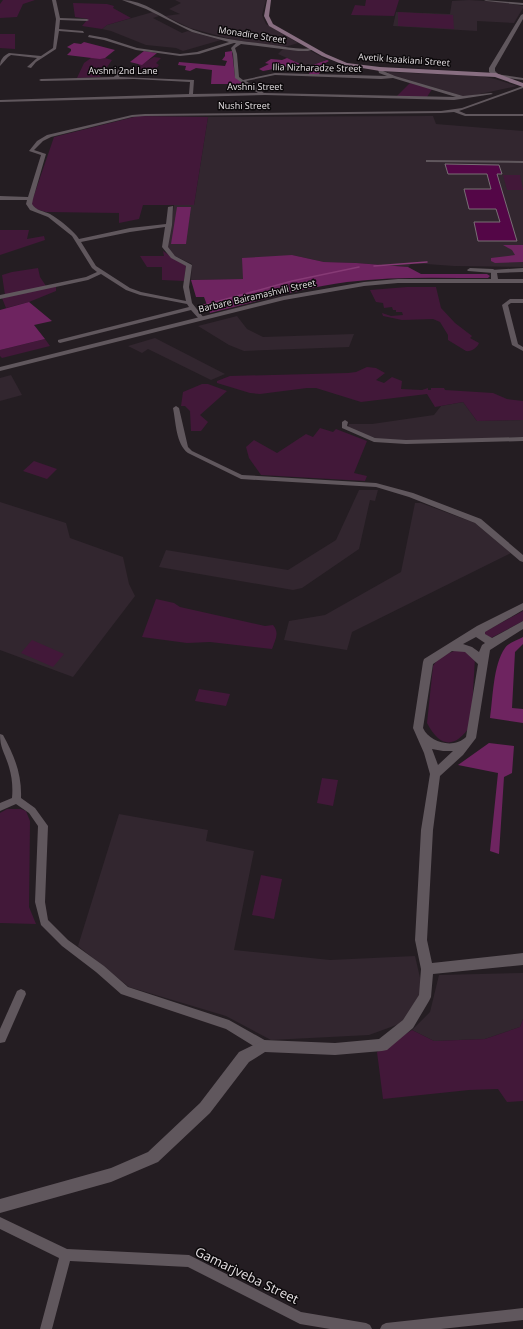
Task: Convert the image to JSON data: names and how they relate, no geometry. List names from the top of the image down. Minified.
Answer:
{"streets":{"main road":["Avetik Isaakiani Street"],"street":["Monadire Street","Ilia Nizharadze Street","Avshni 2nd Lane","Avshni Street","Nushi Street","Barbare Bairamashvili Street","Gamarjveba Street"]},"crossings":[["Monadire Street","Avetik Isaakiani Street"],["Avetik Isaakiani Street","Nushi Street"],["Avshni 2nd Lane","Avshni Street"],["Avshni Street","Nushi Street"]]}
